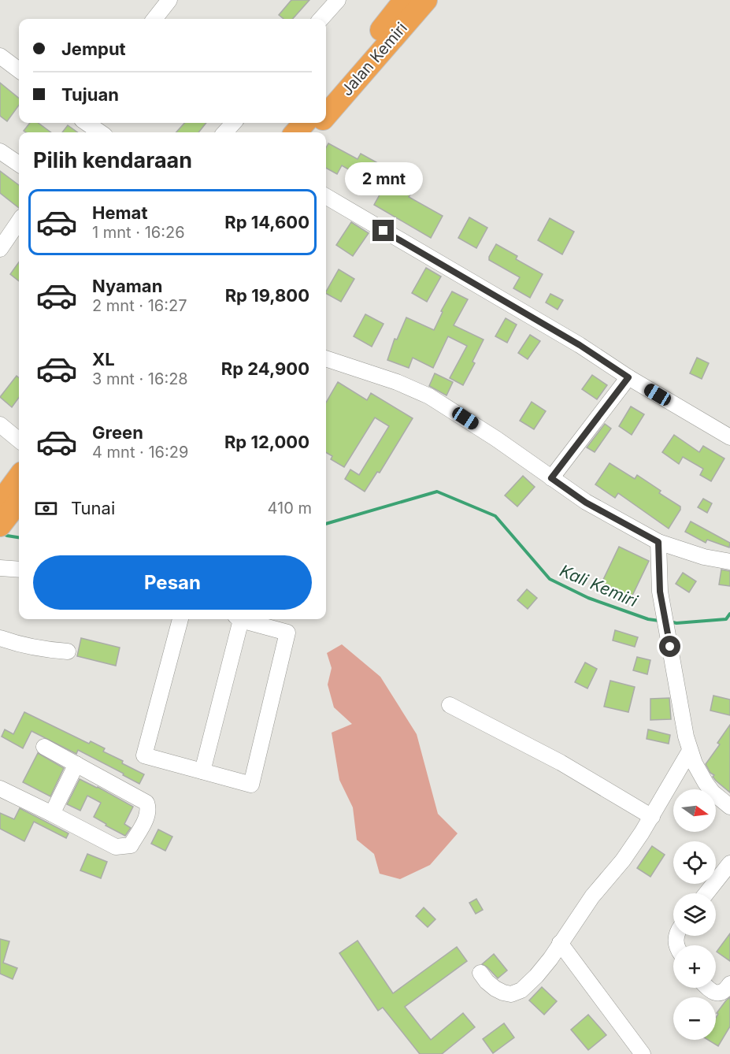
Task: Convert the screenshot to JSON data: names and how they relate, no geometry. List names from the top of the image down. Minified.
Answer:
{"streets":{"highway":["Jalan Kemiri"]},"water":["Kali Kemiri"],"north":"right","page":{"banner":["Jemput","Tujuan"],"heading":"Pilih kendaraan","bubble":"2 mnt","list":[{"name":"Hemat","note":"1 mnt · 16:26","value":"Rp 14,600"},{"name":"Nyaman","note":"2 mnt · 16:27","value":"Rp 19,800"},{"name":"XL","note":"3 mnt · 16:28","value":"Rp 24,900"},{"name":"Green","note":"4 mnt · 16:29","value":"Rp 12,000"}],"pay":["Tunai","410 m"],"buttons":"Pesan","map_buttons":["+","−"]}}
